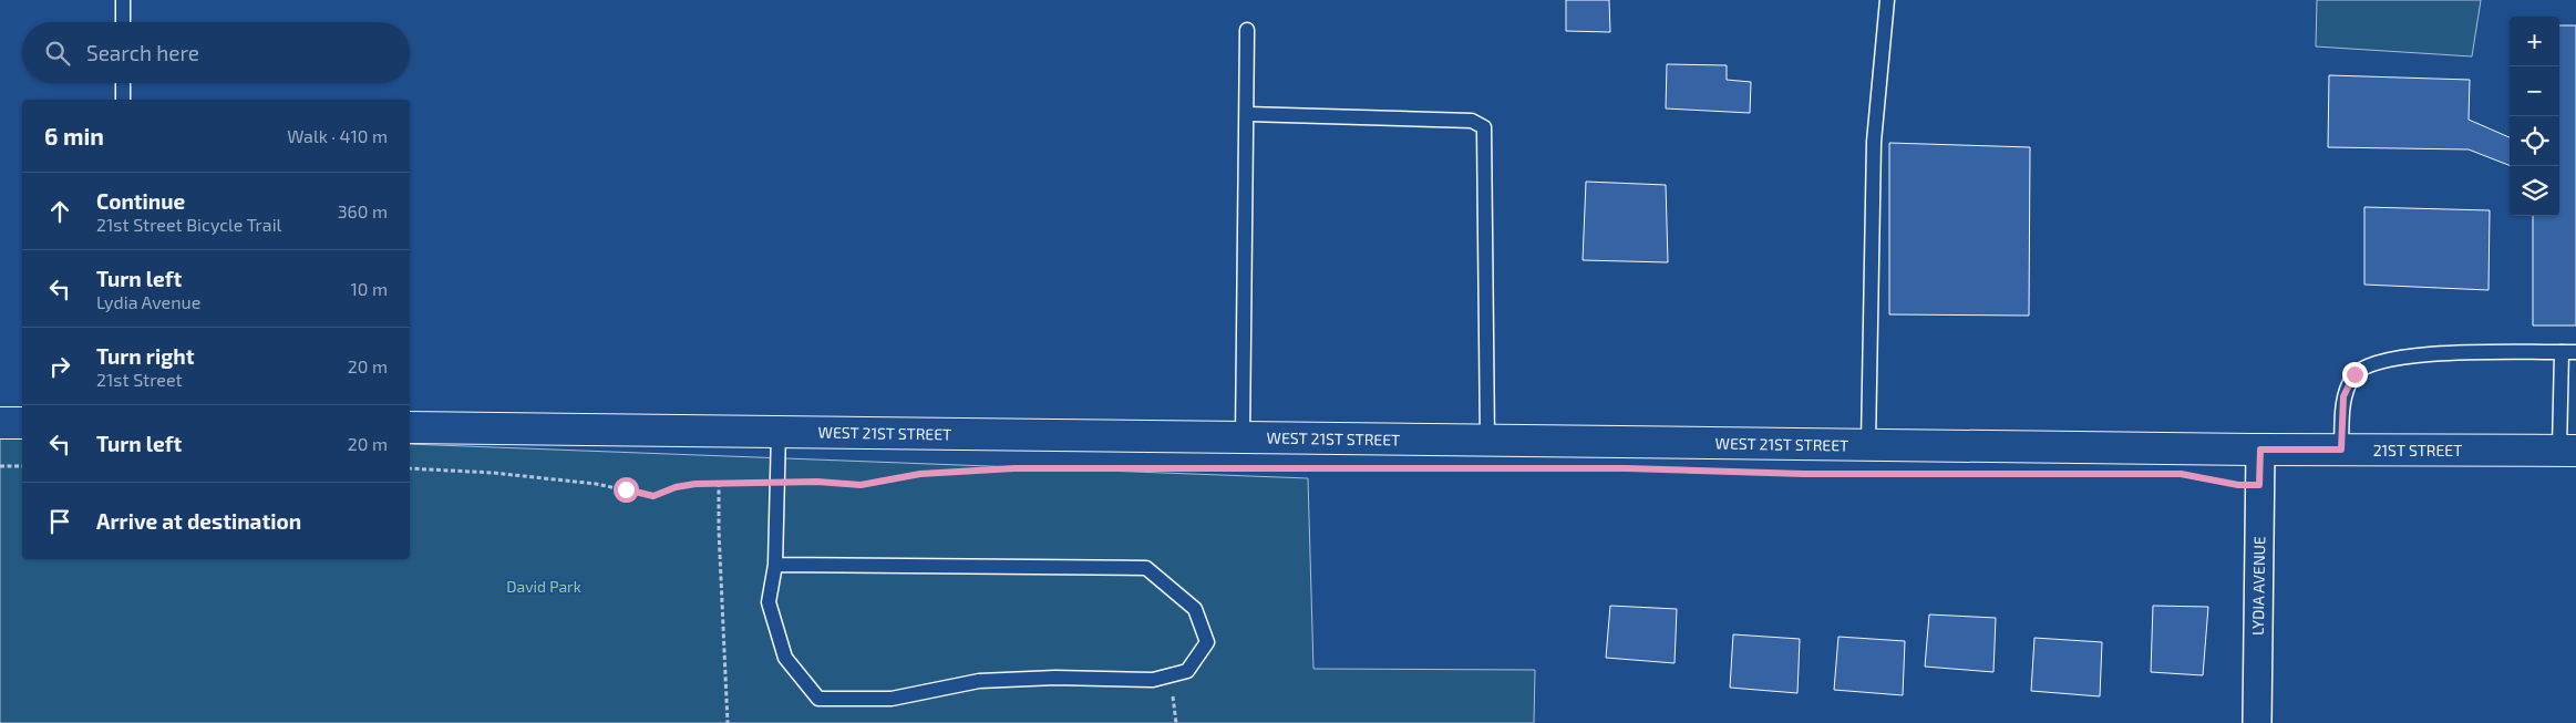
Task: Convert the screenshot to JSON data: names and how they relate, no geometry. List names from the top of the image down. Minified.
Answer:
{"streets":{"street":["WEST 21ST STREET","21ST STREET","LYDIA AVENUE"]},"crossings":[["WEST 21ST STREET","21ST STREET"],["WEST 21ST STREET","LYDIA AVENUE"],["21ST STREET","LYDIA AVENUE"]],"parks":["David Park"],"page":{"map_buttons":["+","−"],"search":"Search here","heading":["6 min","Walk · 410 m"],"list":[["Continue","21st Street Bicycle Trail","360 m"],["Turn left","Lydia Avenue","10 m"],["Turn right","21st Street","20 m"],["Turn left","20 m"],"Arrive at destination"]}}
